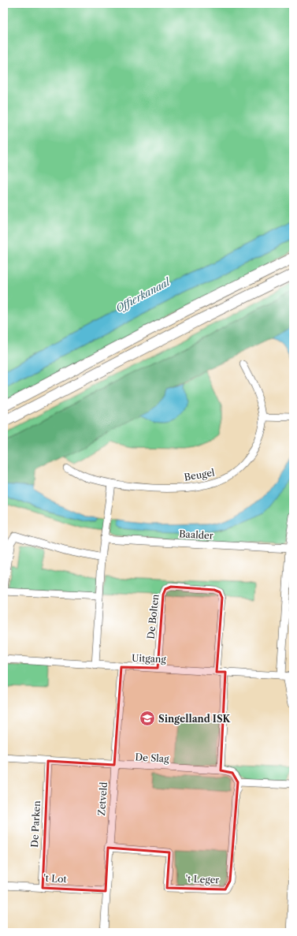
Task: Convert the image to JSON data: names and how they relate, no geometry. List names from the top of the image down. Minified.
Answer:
{"streets":{"street":["Beugel","Baalder","De Bolten","Uitgang","De Slag","Zetveld","De Parken","'t Lot","'t Leger"]},"crossings":[["De Bolten","Uitgang"],["Uitgang","Zetveld"],["De Slag","Zetveld"],["De Slag","De Parken"],["De Slag","'t Leger"],["Zetveld","'t Lot"],["Zetveld","'t Leger"],["De Parken","'t Lot"]],"water":["Offierkanaal"],"places":{"school or university":["Singelland ISK"]}}
